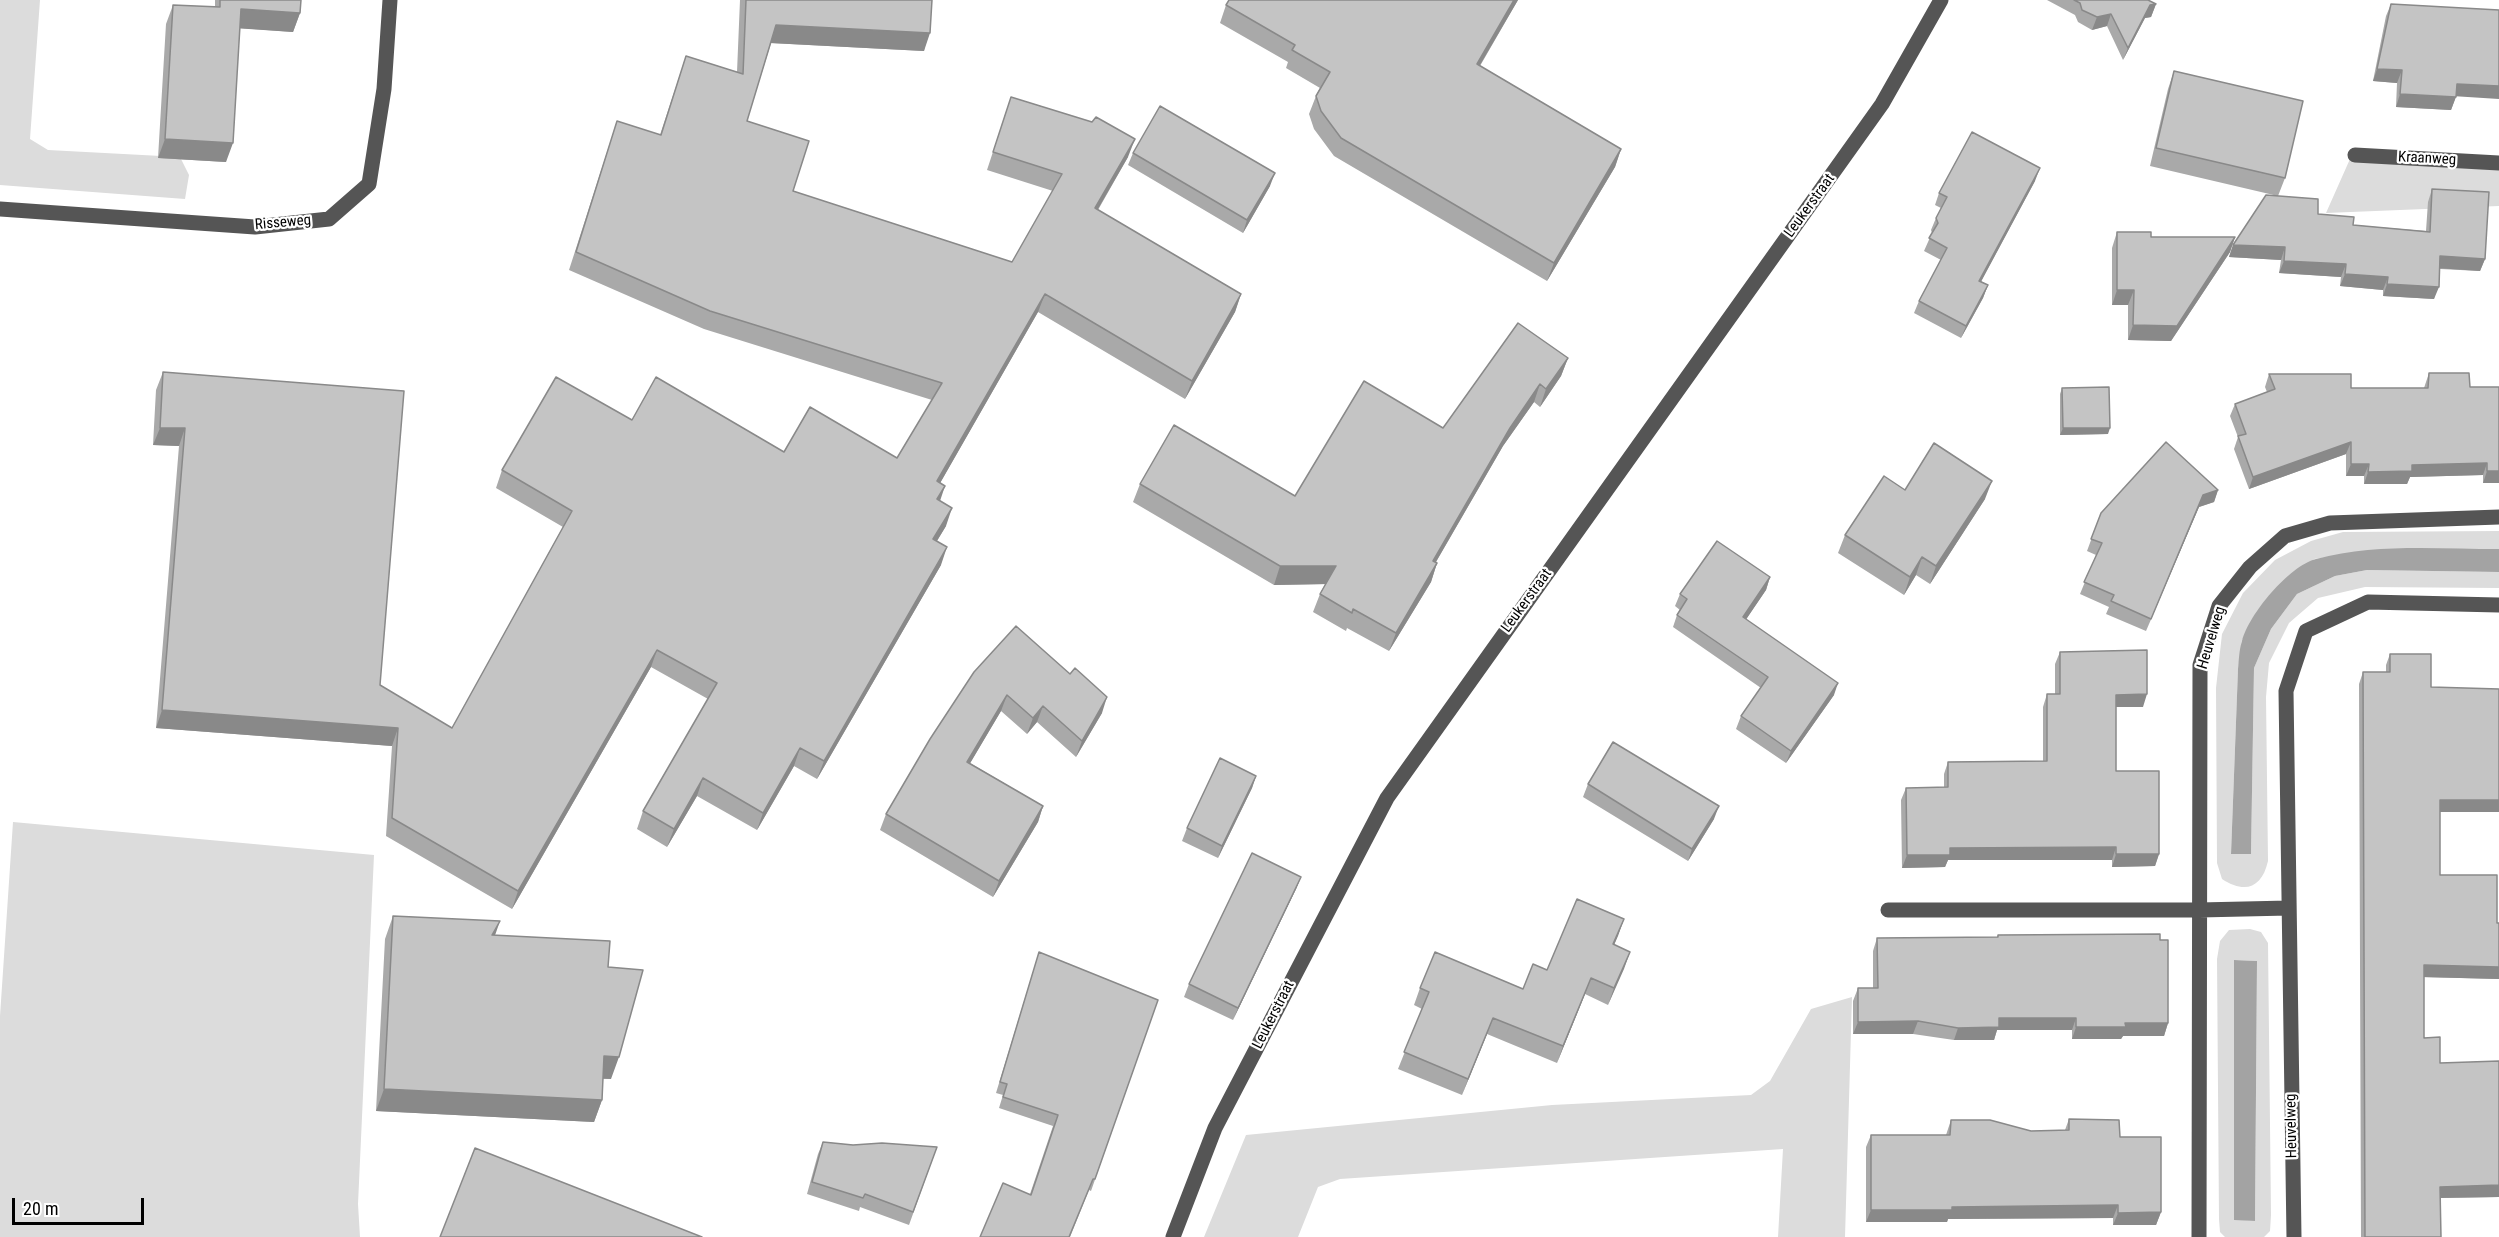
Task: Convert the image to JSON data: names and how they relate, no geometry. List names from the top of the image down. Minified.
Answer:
{"streets":{"street":["Kraanweg","Leukerstraat","Risseweg","Heuvelweg"]},"scale_bar":"20 m"}
